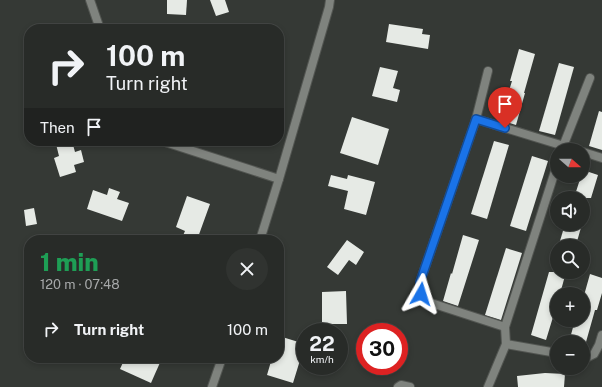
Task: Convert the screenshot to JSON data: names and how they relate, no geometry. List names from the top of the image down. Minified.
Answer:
{"north":"right","page":{"turn":["100 m","Turn right"],"then":"Then","map_buttons":["+","−"],"heading":["1 min","120 m · 07:48"],"list":[{"name":"Turn right","value":"100 m"}],"speed":"22 km/h","limit":"30"}}
